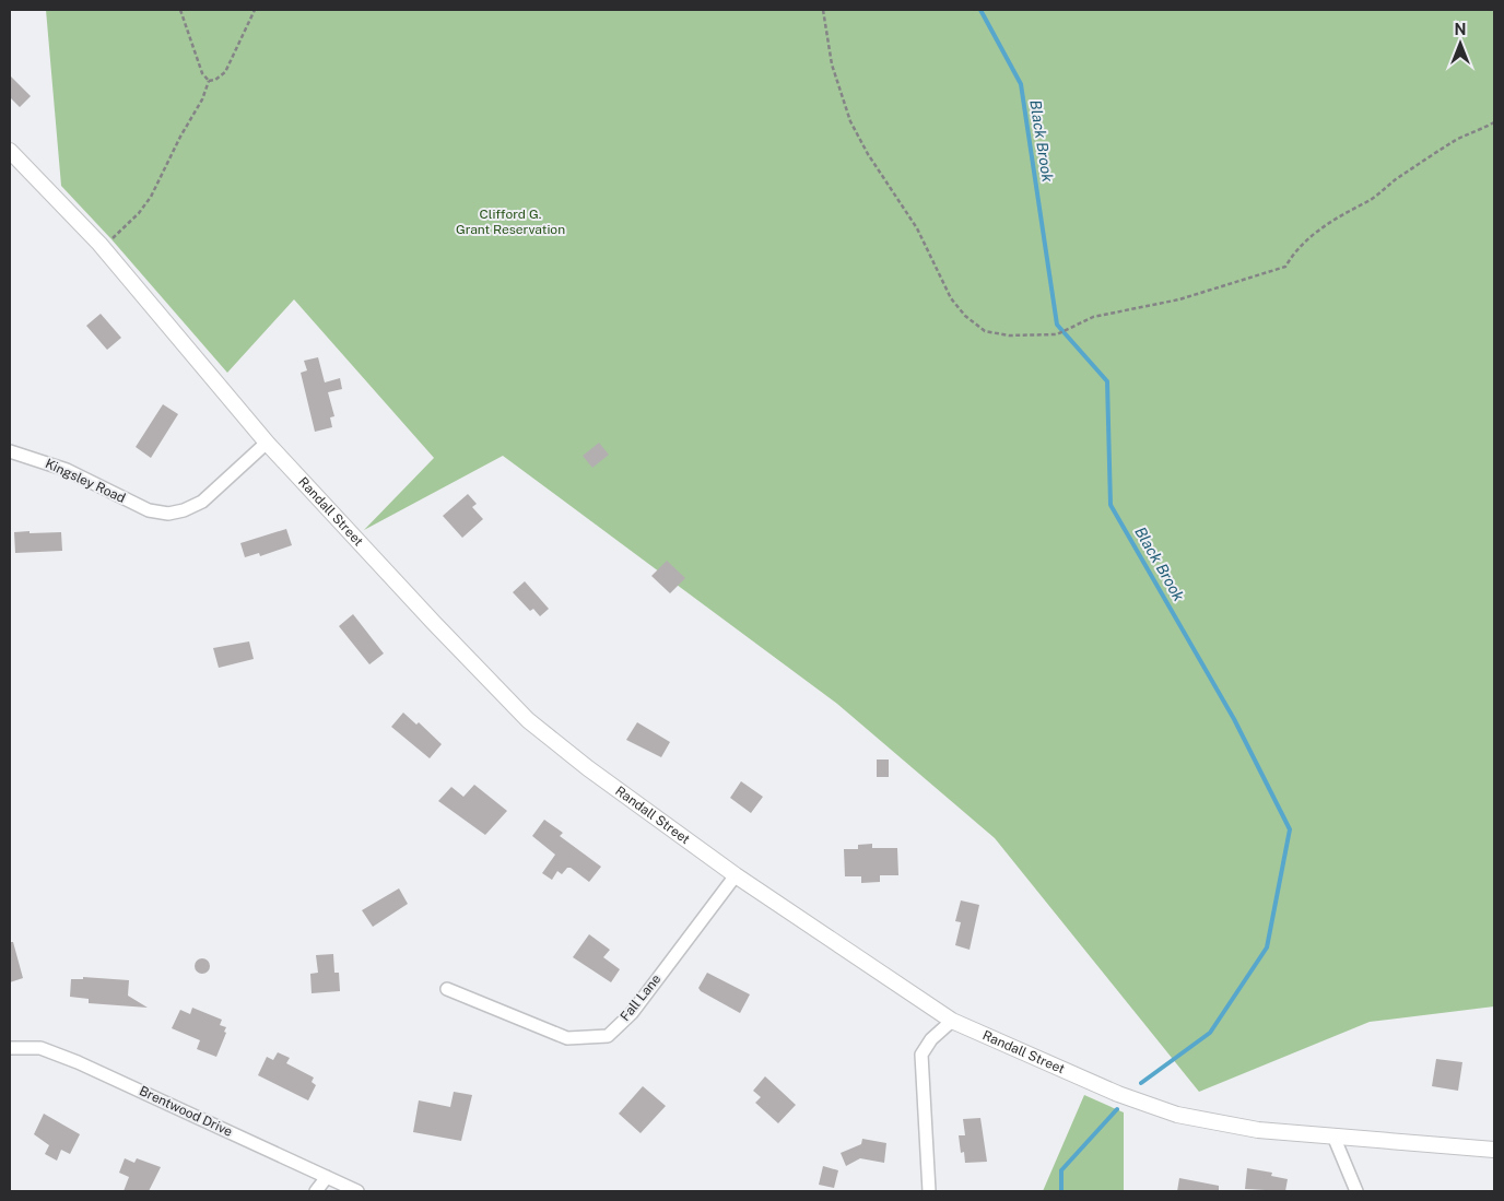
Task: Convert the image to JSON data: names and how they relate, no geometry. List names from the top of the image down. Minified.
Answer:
{"streets":{"street":["Kingsley Road","Randall Street","Fall Lane","Brentwood Drive"]},"crossings":[["Kingsley Road","Randall Street"],["Randall Street","Fall Lane"]],"water":["Black Brook"],"parks":["Clifford G. Grant Reservation"],"north":"top"}
